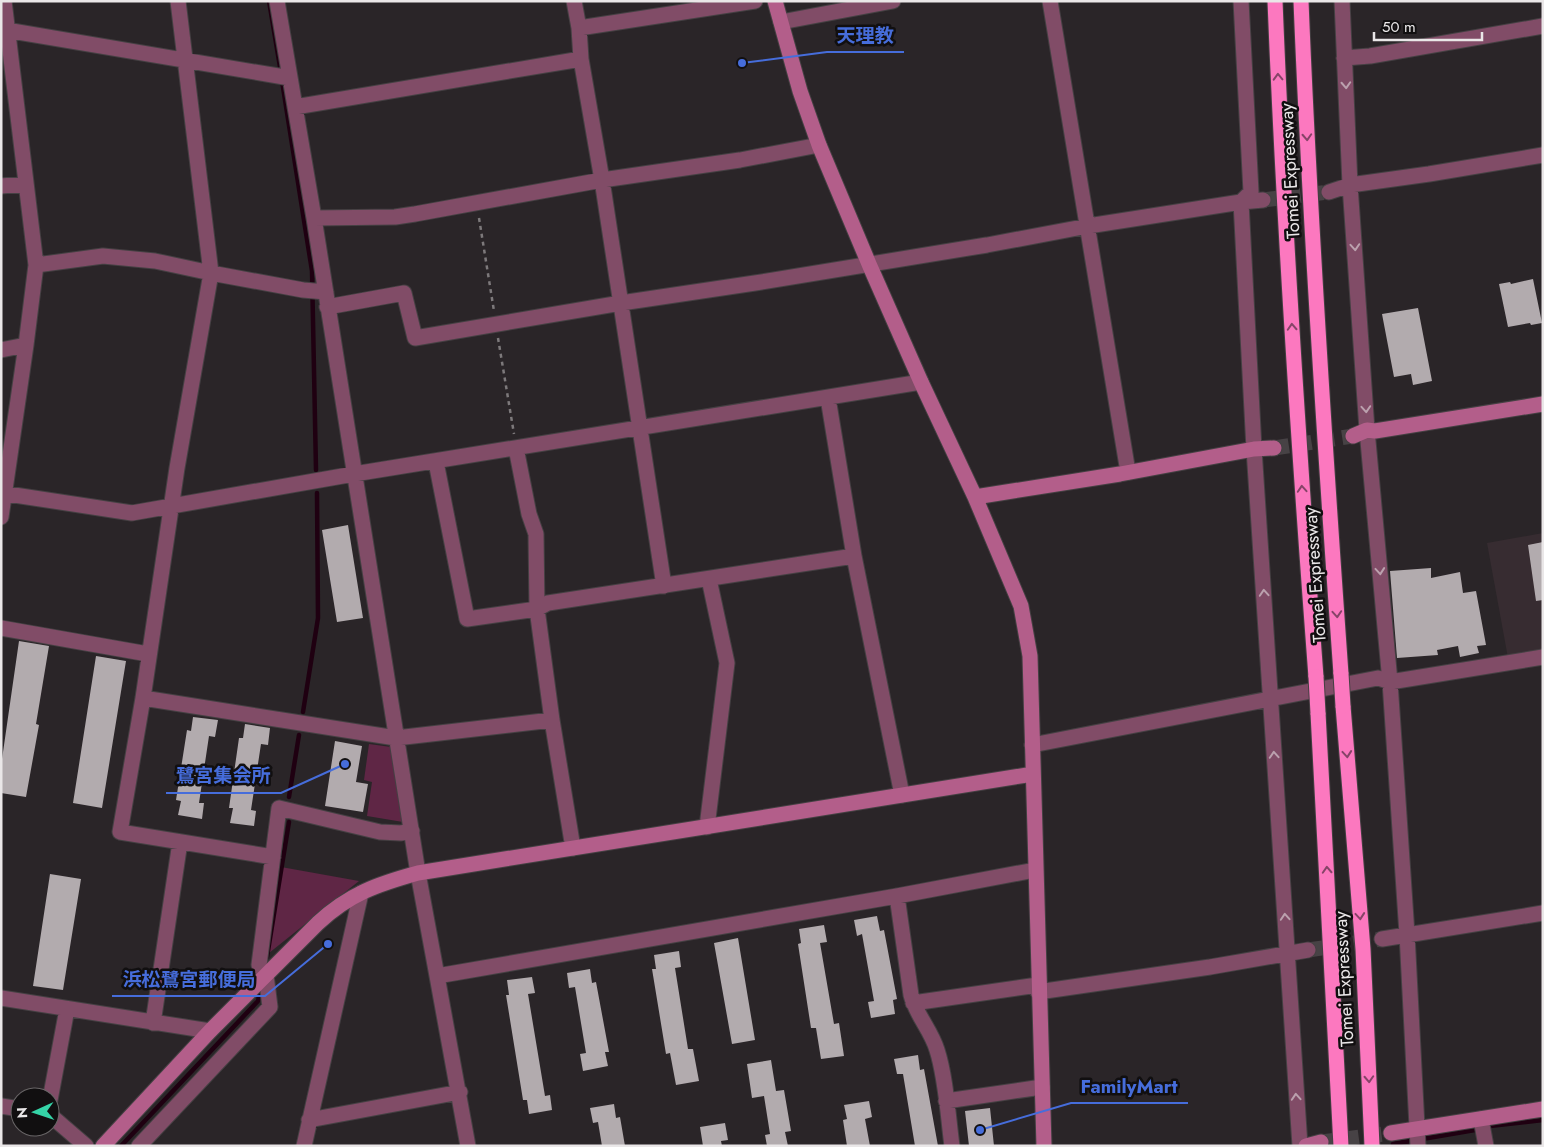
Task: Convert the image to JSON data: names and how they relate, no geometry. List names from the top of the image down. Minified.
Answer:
{"streets":{"highway":["Tomei Expressway"]},"places":["天理教","鷺宮集会所","浜松鷺宮郵便局","FamilyMart"],"scale_bar":"50 m","north":"left"}
